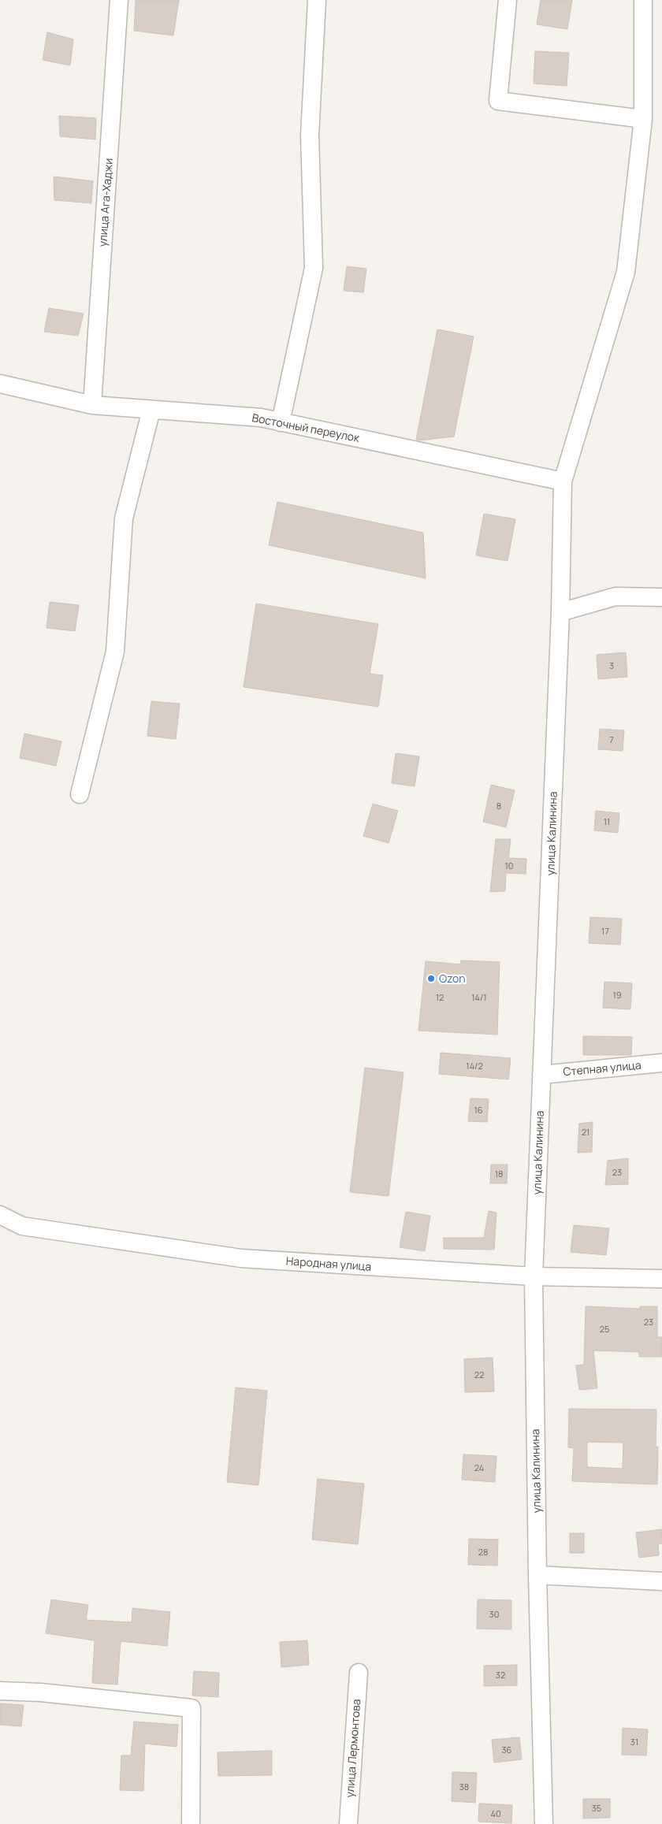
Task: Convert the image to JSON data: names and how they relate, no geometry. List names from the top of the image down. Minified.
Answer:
{"streets":{"street":["улица Ага-Хаджи","Восточный переулок","улица Калинина","Степная улица","Народная улица","улица Лермонтова"]},"crossings":[["улица Ага-Хаджи","Восточный переулок"],["Восточный переулок","улица Калинина"],["улица Калинина","Степная улица"],["улица Калинина","Народная улица"]],"places":["Ozon"],"house_numbers":["3","7","8","11","10","17","19","12","14/1","14/2","16","21","23","18","23","25","22","24","28","30","32","31","36","38","35","40"]}
